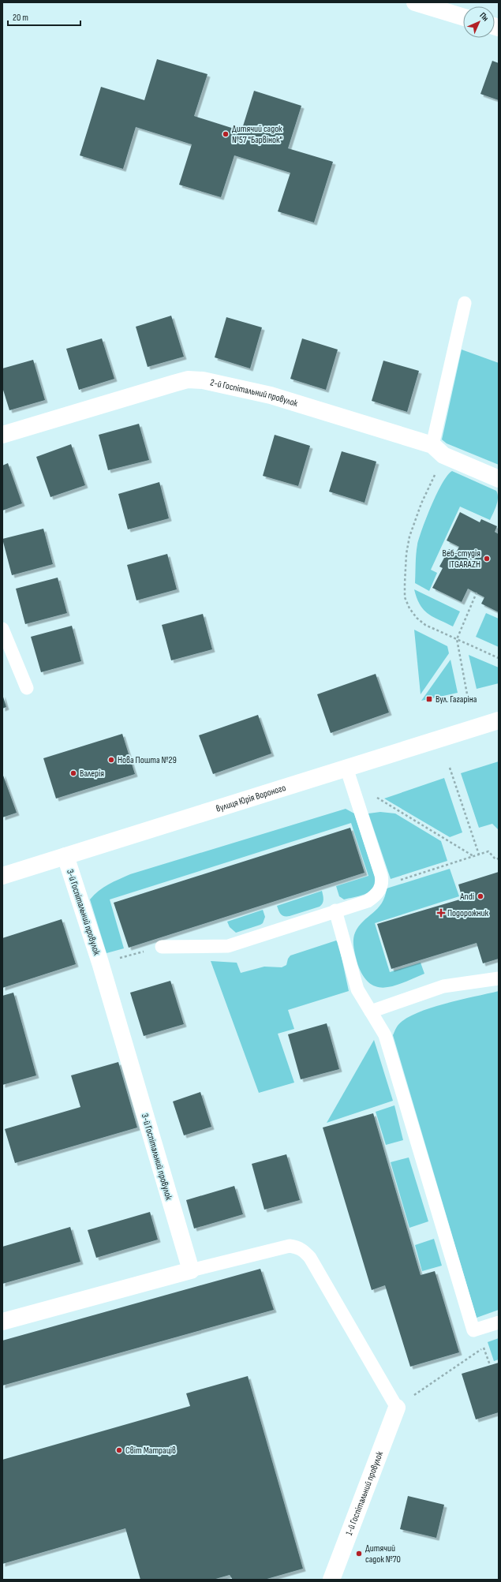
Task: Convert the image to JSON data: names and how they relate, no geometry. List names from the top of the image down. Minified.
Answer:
{"streets":{"street":["2-й Госпітальний провулок","вулиця Юрія Вороного","3-й Госпітальний провулок","1-й Госпітальний провулок"]},"crossings":[["вулиця Юрія Вороного","3-й Госпітальний провулок"]],"places":{"other":["Дитячий садок №57 \"Барвінок\"","Веб-студія ITGARAZH","Нова Пошта №29","Валерія","Andi","Світ Матраців","Дитячий садок №70"],"transit":["Вул. Гагаріна"],"health":["Подорожник"]},"scale_bar":"20 m","north":"top right"}
